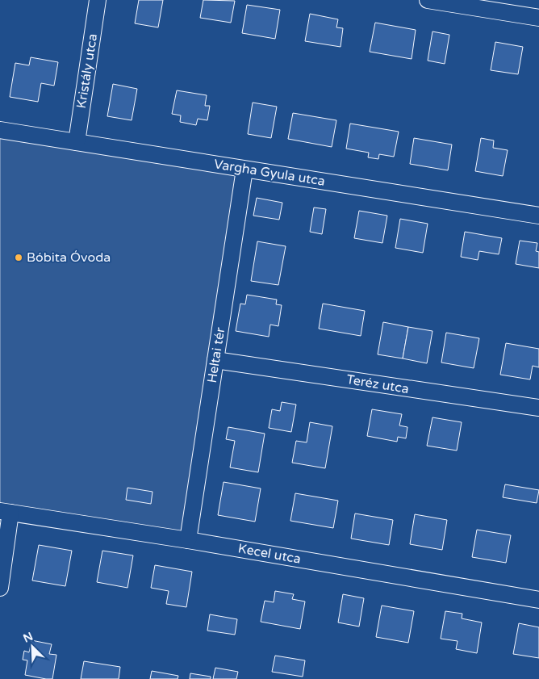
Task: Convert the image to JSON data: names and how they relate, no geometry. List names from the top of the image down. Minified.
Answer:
{"streets":{"street":["Kristály utca","Vargha Gyula utca","Heltai tér","Teréz utca","Kecel utca"]},"crossings":[["Kristály utca","Vargha Gyula utca"],["Vargha Gyula utca","Heltai tér"],["Heltai tér","Teréz utca"],["Heltai tér","Kecel utca"]],"places":["Bóbita Óvoda"],"north":"top left"}
